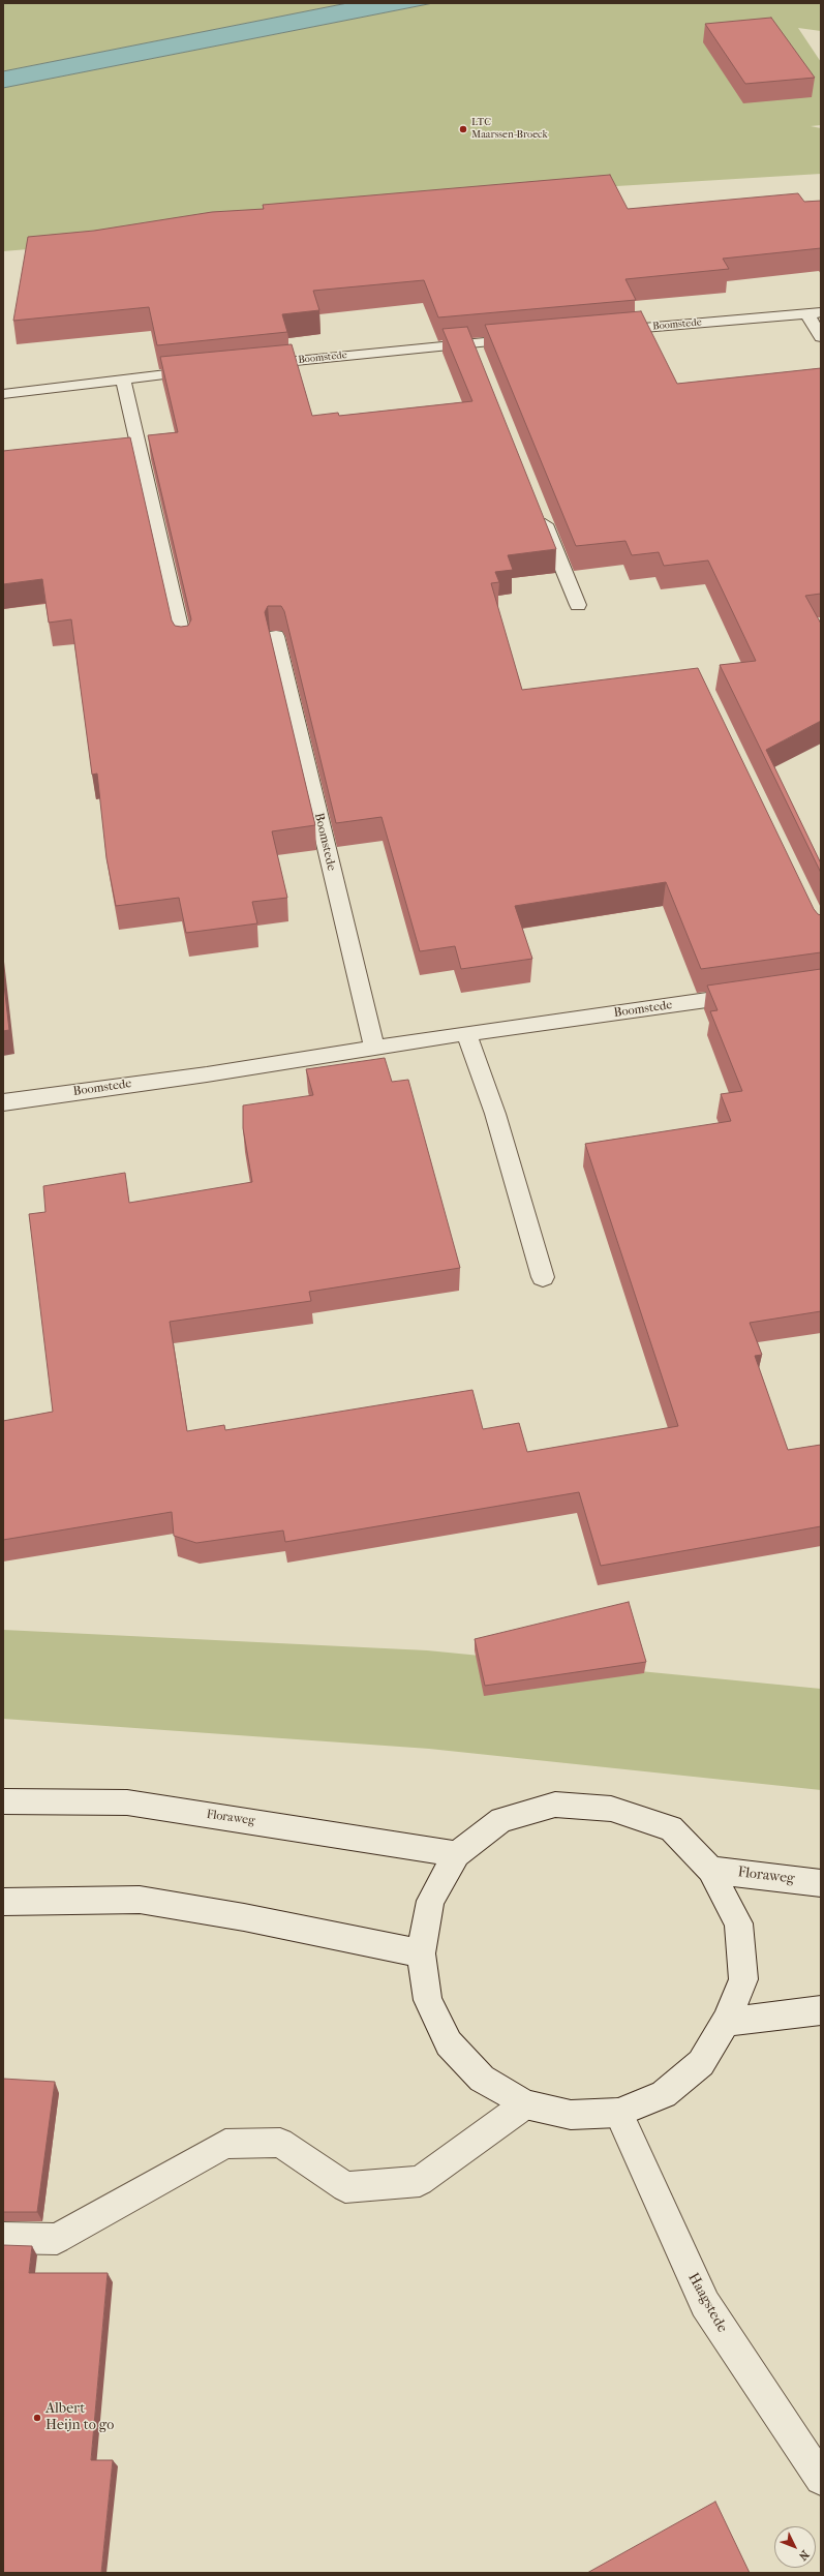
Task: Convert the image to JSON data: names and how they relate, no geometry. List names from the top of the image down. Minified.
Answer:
{"streets":{"street":["Boomstede","Floraweg","Haagstede"]},"places":["LTC Maarssen-Broeck","Albert Heijn to go"],"north":"bottom right"}
